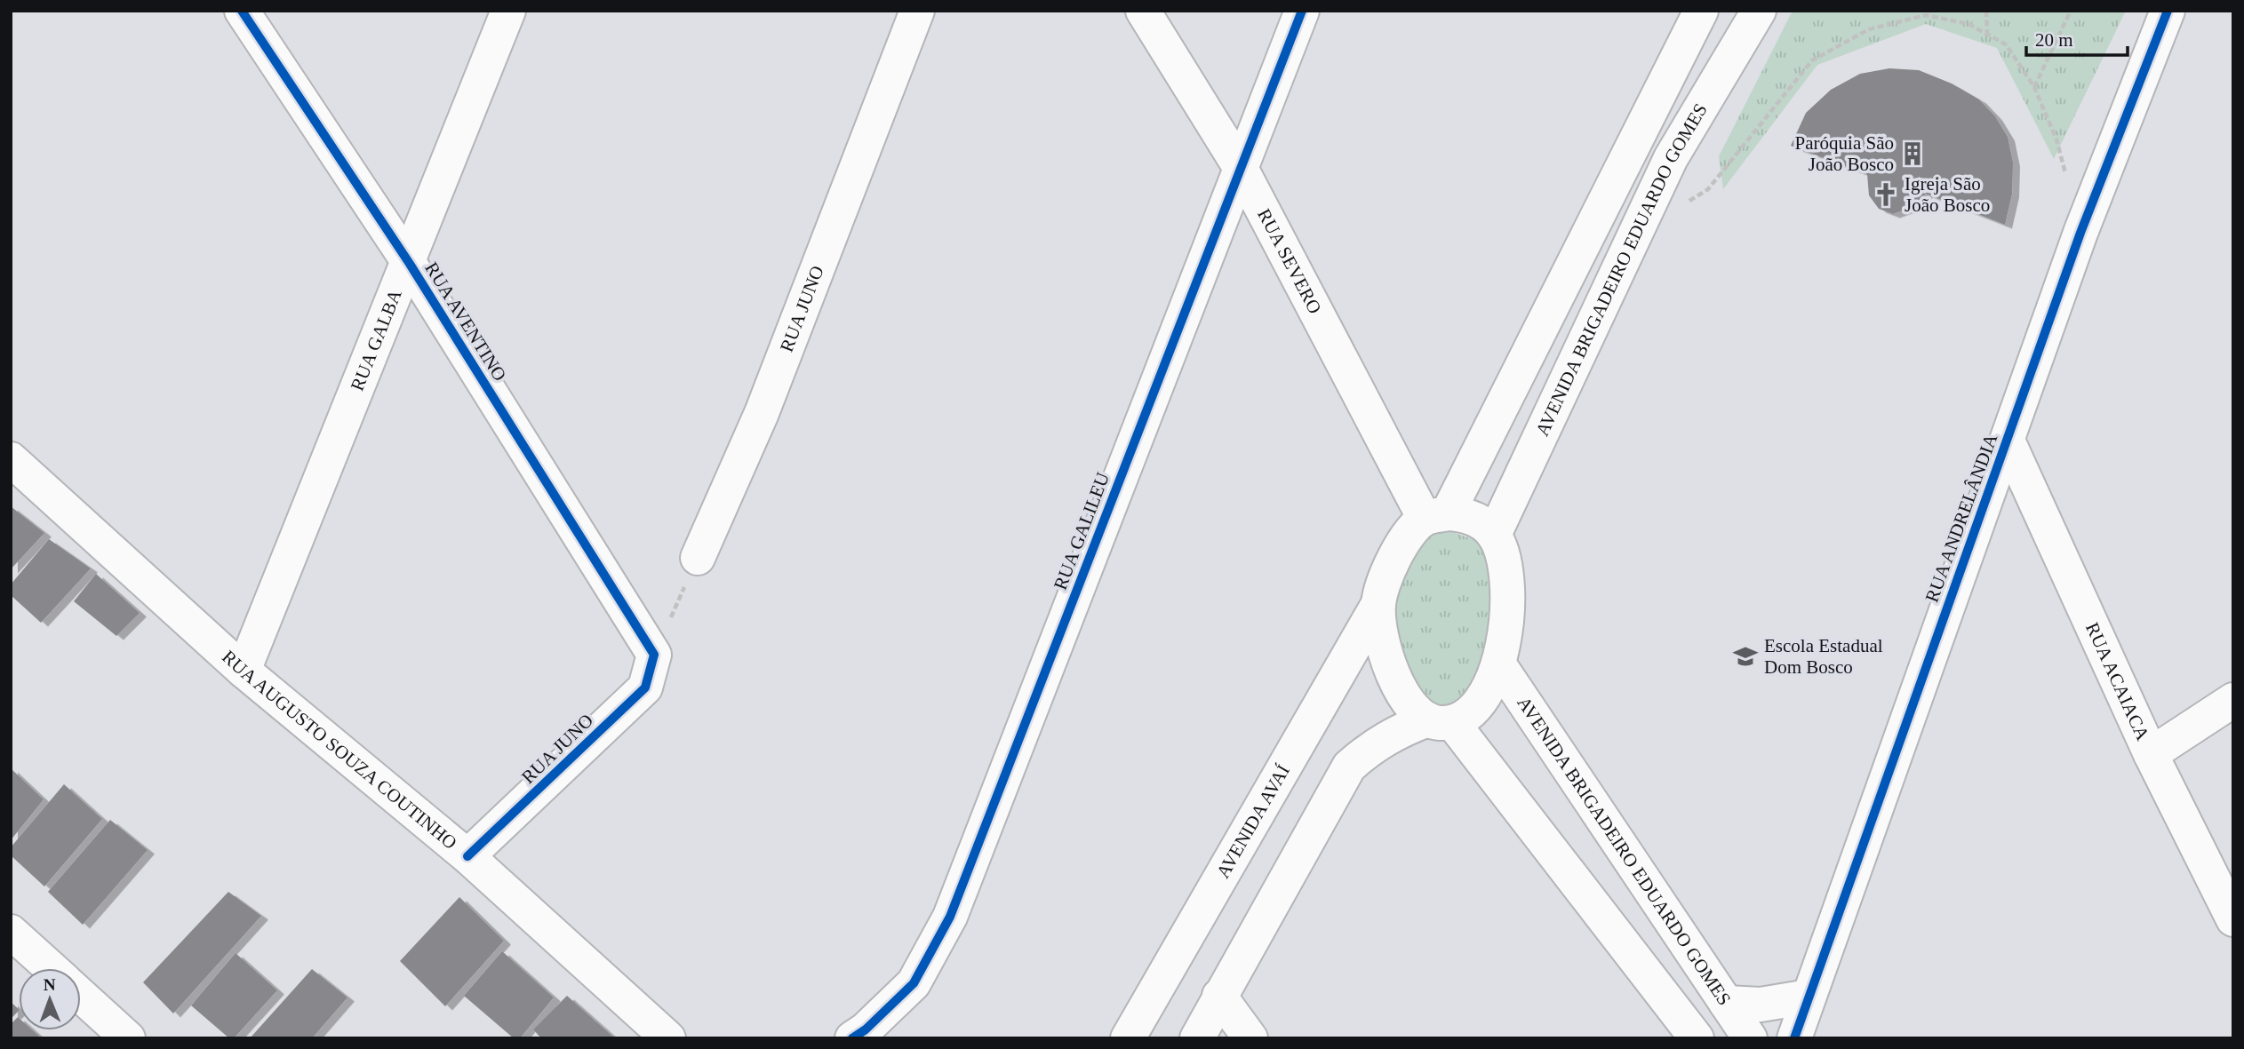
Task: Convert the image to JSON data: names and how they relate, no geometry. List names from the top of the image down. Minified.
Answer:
{"streets":{"street":["RUA SEVERO","AVENIDA BRIGADEIRO EDUARDO GOMES","RUA JUNO","RUA AVENTINO","RUA GALBA","RUA ANDRELÂNDIA","RUA GALILEU","RUA ACAIACA","RUA AUGUSTO SOUZA COUTINHO","AVENIDA AVAÍ"]},"crossings":[["RUA SEVERO","AVENIDA BRIGADEIRO EDUARDO GOMES"],["RUA SEVERO","RUA GALILEU"],["RUA SEVERO","AVENIDA AVAÍ"],["AVENIDA BRIGADEIRO EDUARDO GOMES","AVENIDA AVAÍ"],["RUA JUNO","RUA AVENTINO"],["RUA JUNO","RUA AUGUSTO SOUZA COUTINHO"],["RUA AVENTINO","RUA GALBA"],["RUA GALBA","RUA AUGUSTO SOUZA COUTINHO"],["RUA ANDRELÂNDIA","RUA ACAIACA"]],"places":{"building":["Paróquia São João Bosco"],"church":["Igreja São João Bosco"],"school or university":["Escola Estadual Dom Bosco"]},"scale_bar":"20 m","north":"top"}
